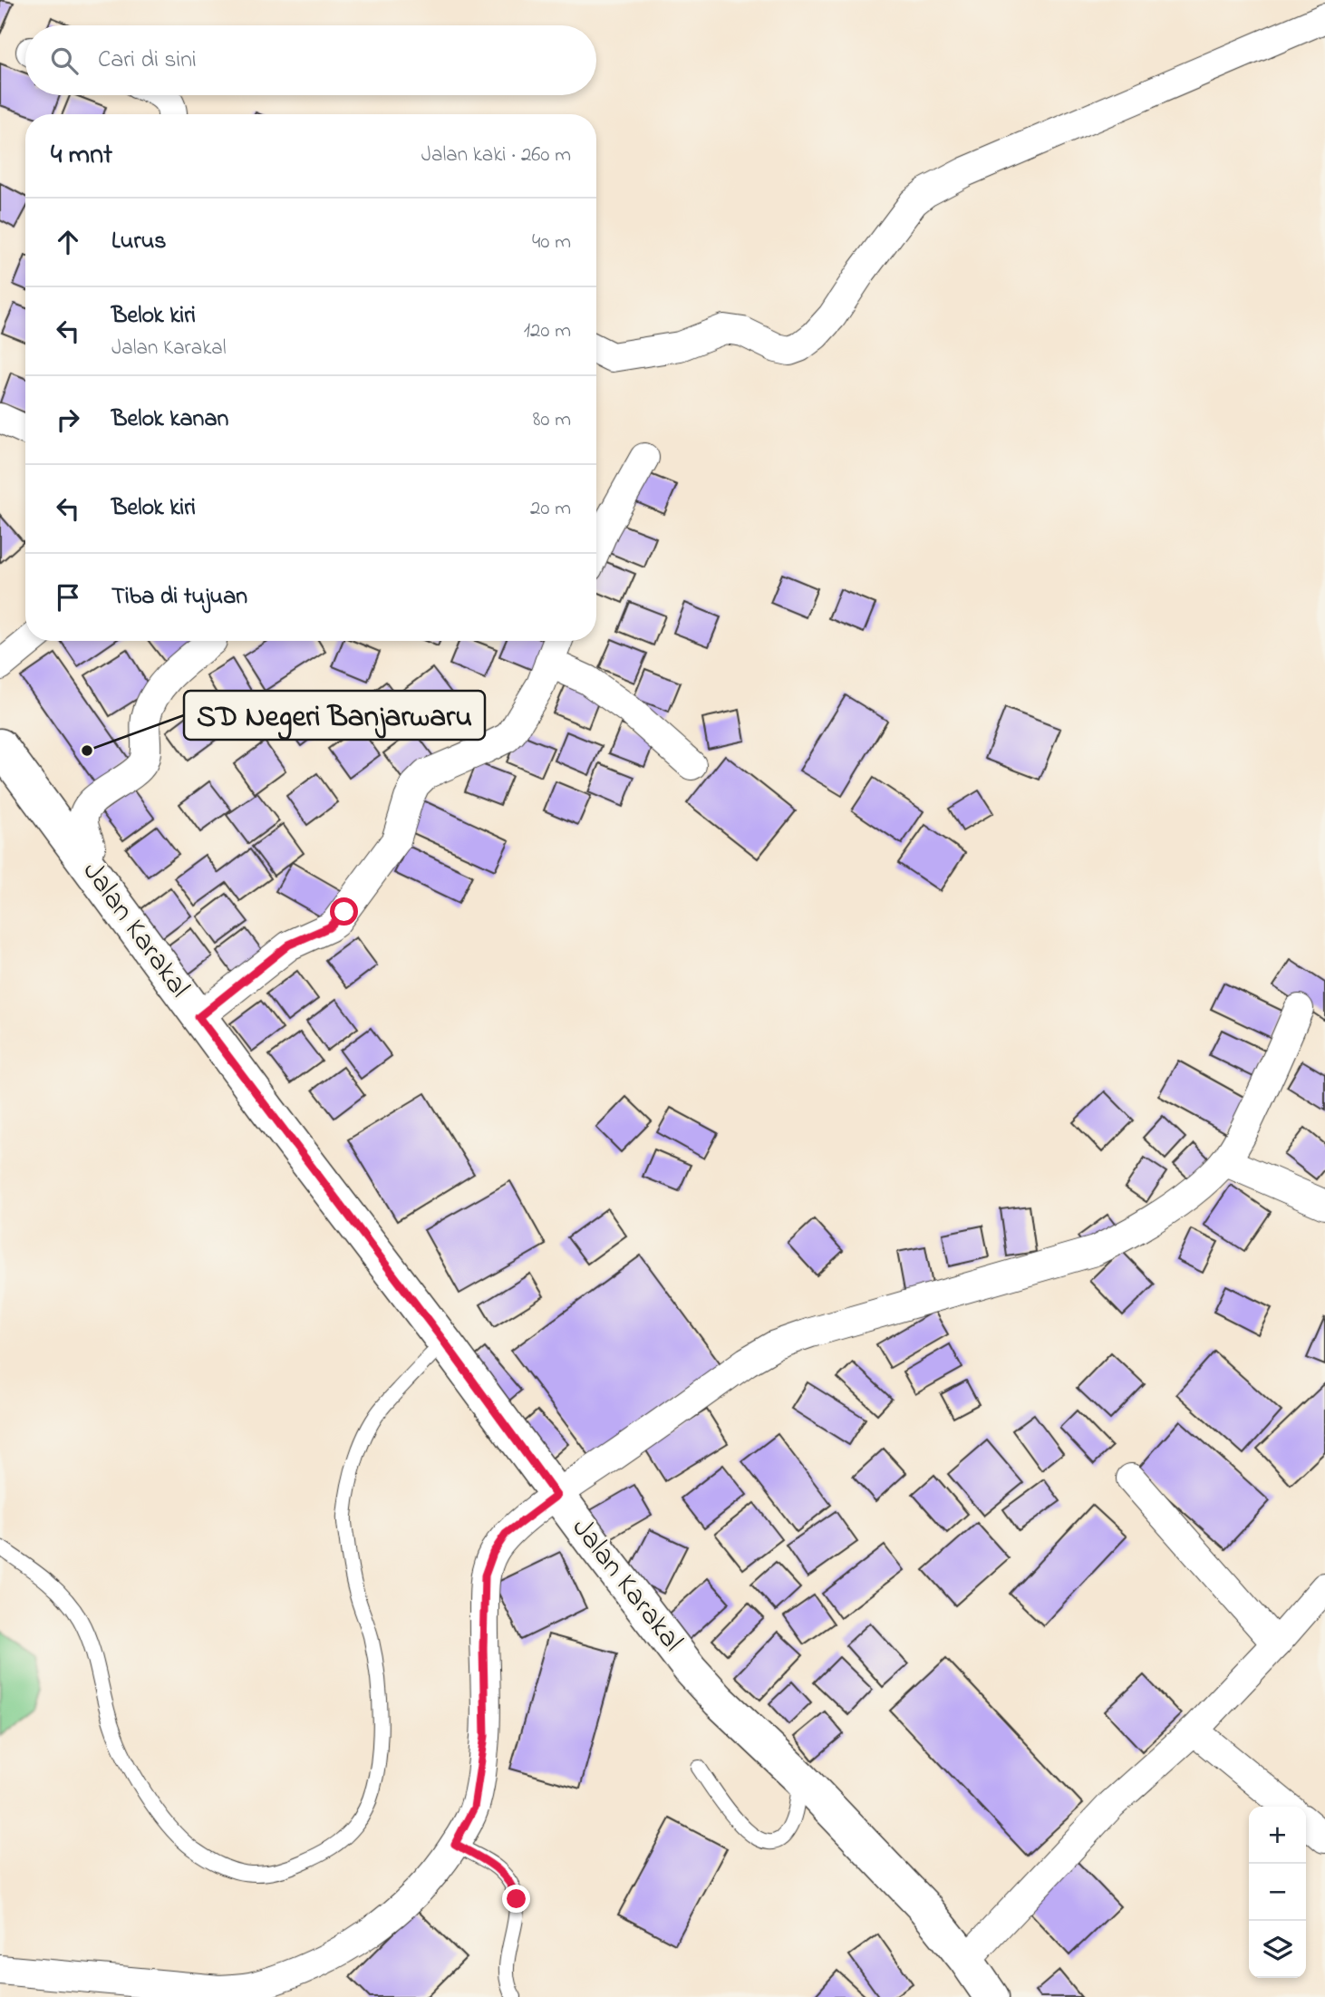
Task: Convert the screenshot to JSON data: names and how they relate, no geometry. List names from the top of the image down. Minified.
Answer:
{"streets":{"main road":["Jalan Karakal"]},"places":["SD Negeri Banjarwaru"],"page":{"search":"Cari di sini","heading":["4 mnt","Jalan kaki · 260 m"],"list":[["Lurus","40 m"],["Belok kiri","Jalan Karakal","120 m"],["Belok kanan","80 m"],["Belok kiri","20 m"],"Tiba di tujuan"],"map_buttons":["+","−"]}}
